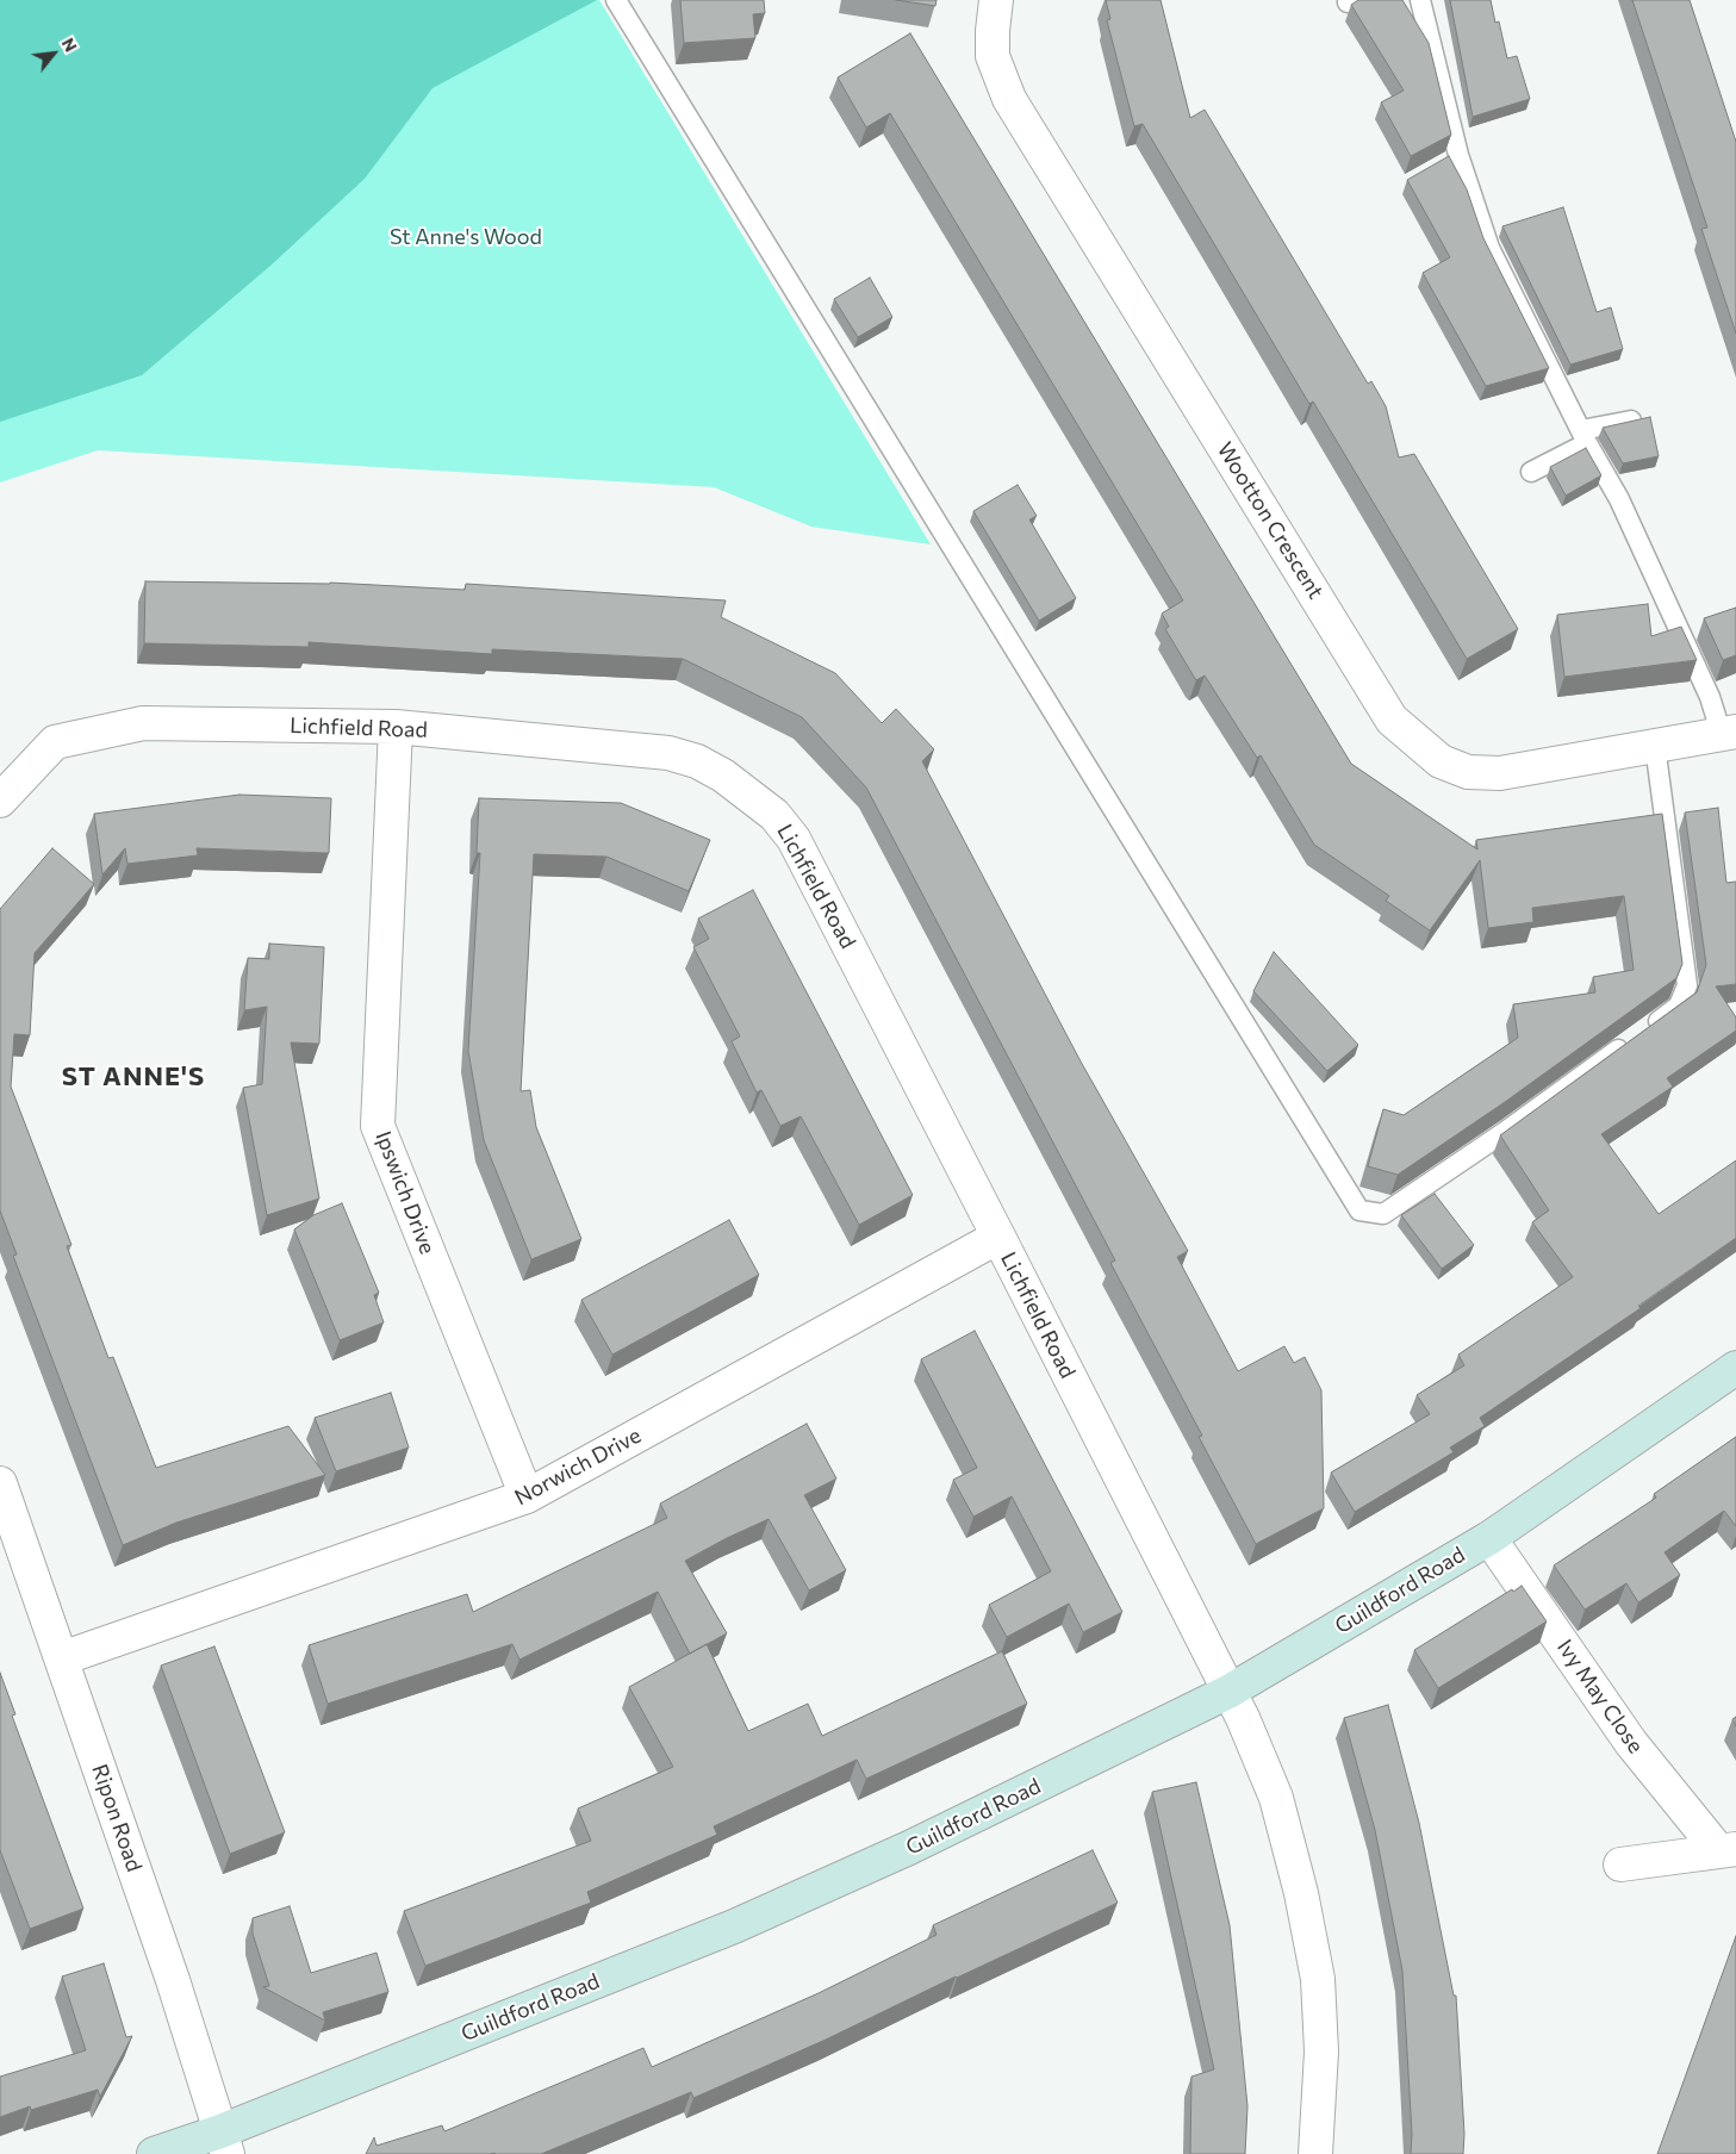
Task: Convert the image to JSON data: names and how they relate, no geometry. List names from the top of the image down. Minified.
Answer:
{"streets":{"street":["Wootton Crescent","Lichfield Road","Ipswich Drive","Norwich Drive","Guildford Road","Ivy May Close","Ripon Road"]},"crossings":[["Lichfield Road","Ipswich Drive"],["Lichfield Road","Norwich Drive"],["Lichfield Road","Guildford Road"],["Ipswich Drive","Norwich Drive"],["Norwich Drive","Ripon Road"],["Guildford Road","Ivy May Close"],["Guildford Road","Ripon Road"]],"districts":["ST ANNE'S"],"parks":["St Anne's Wood"],"north":"top right"}
